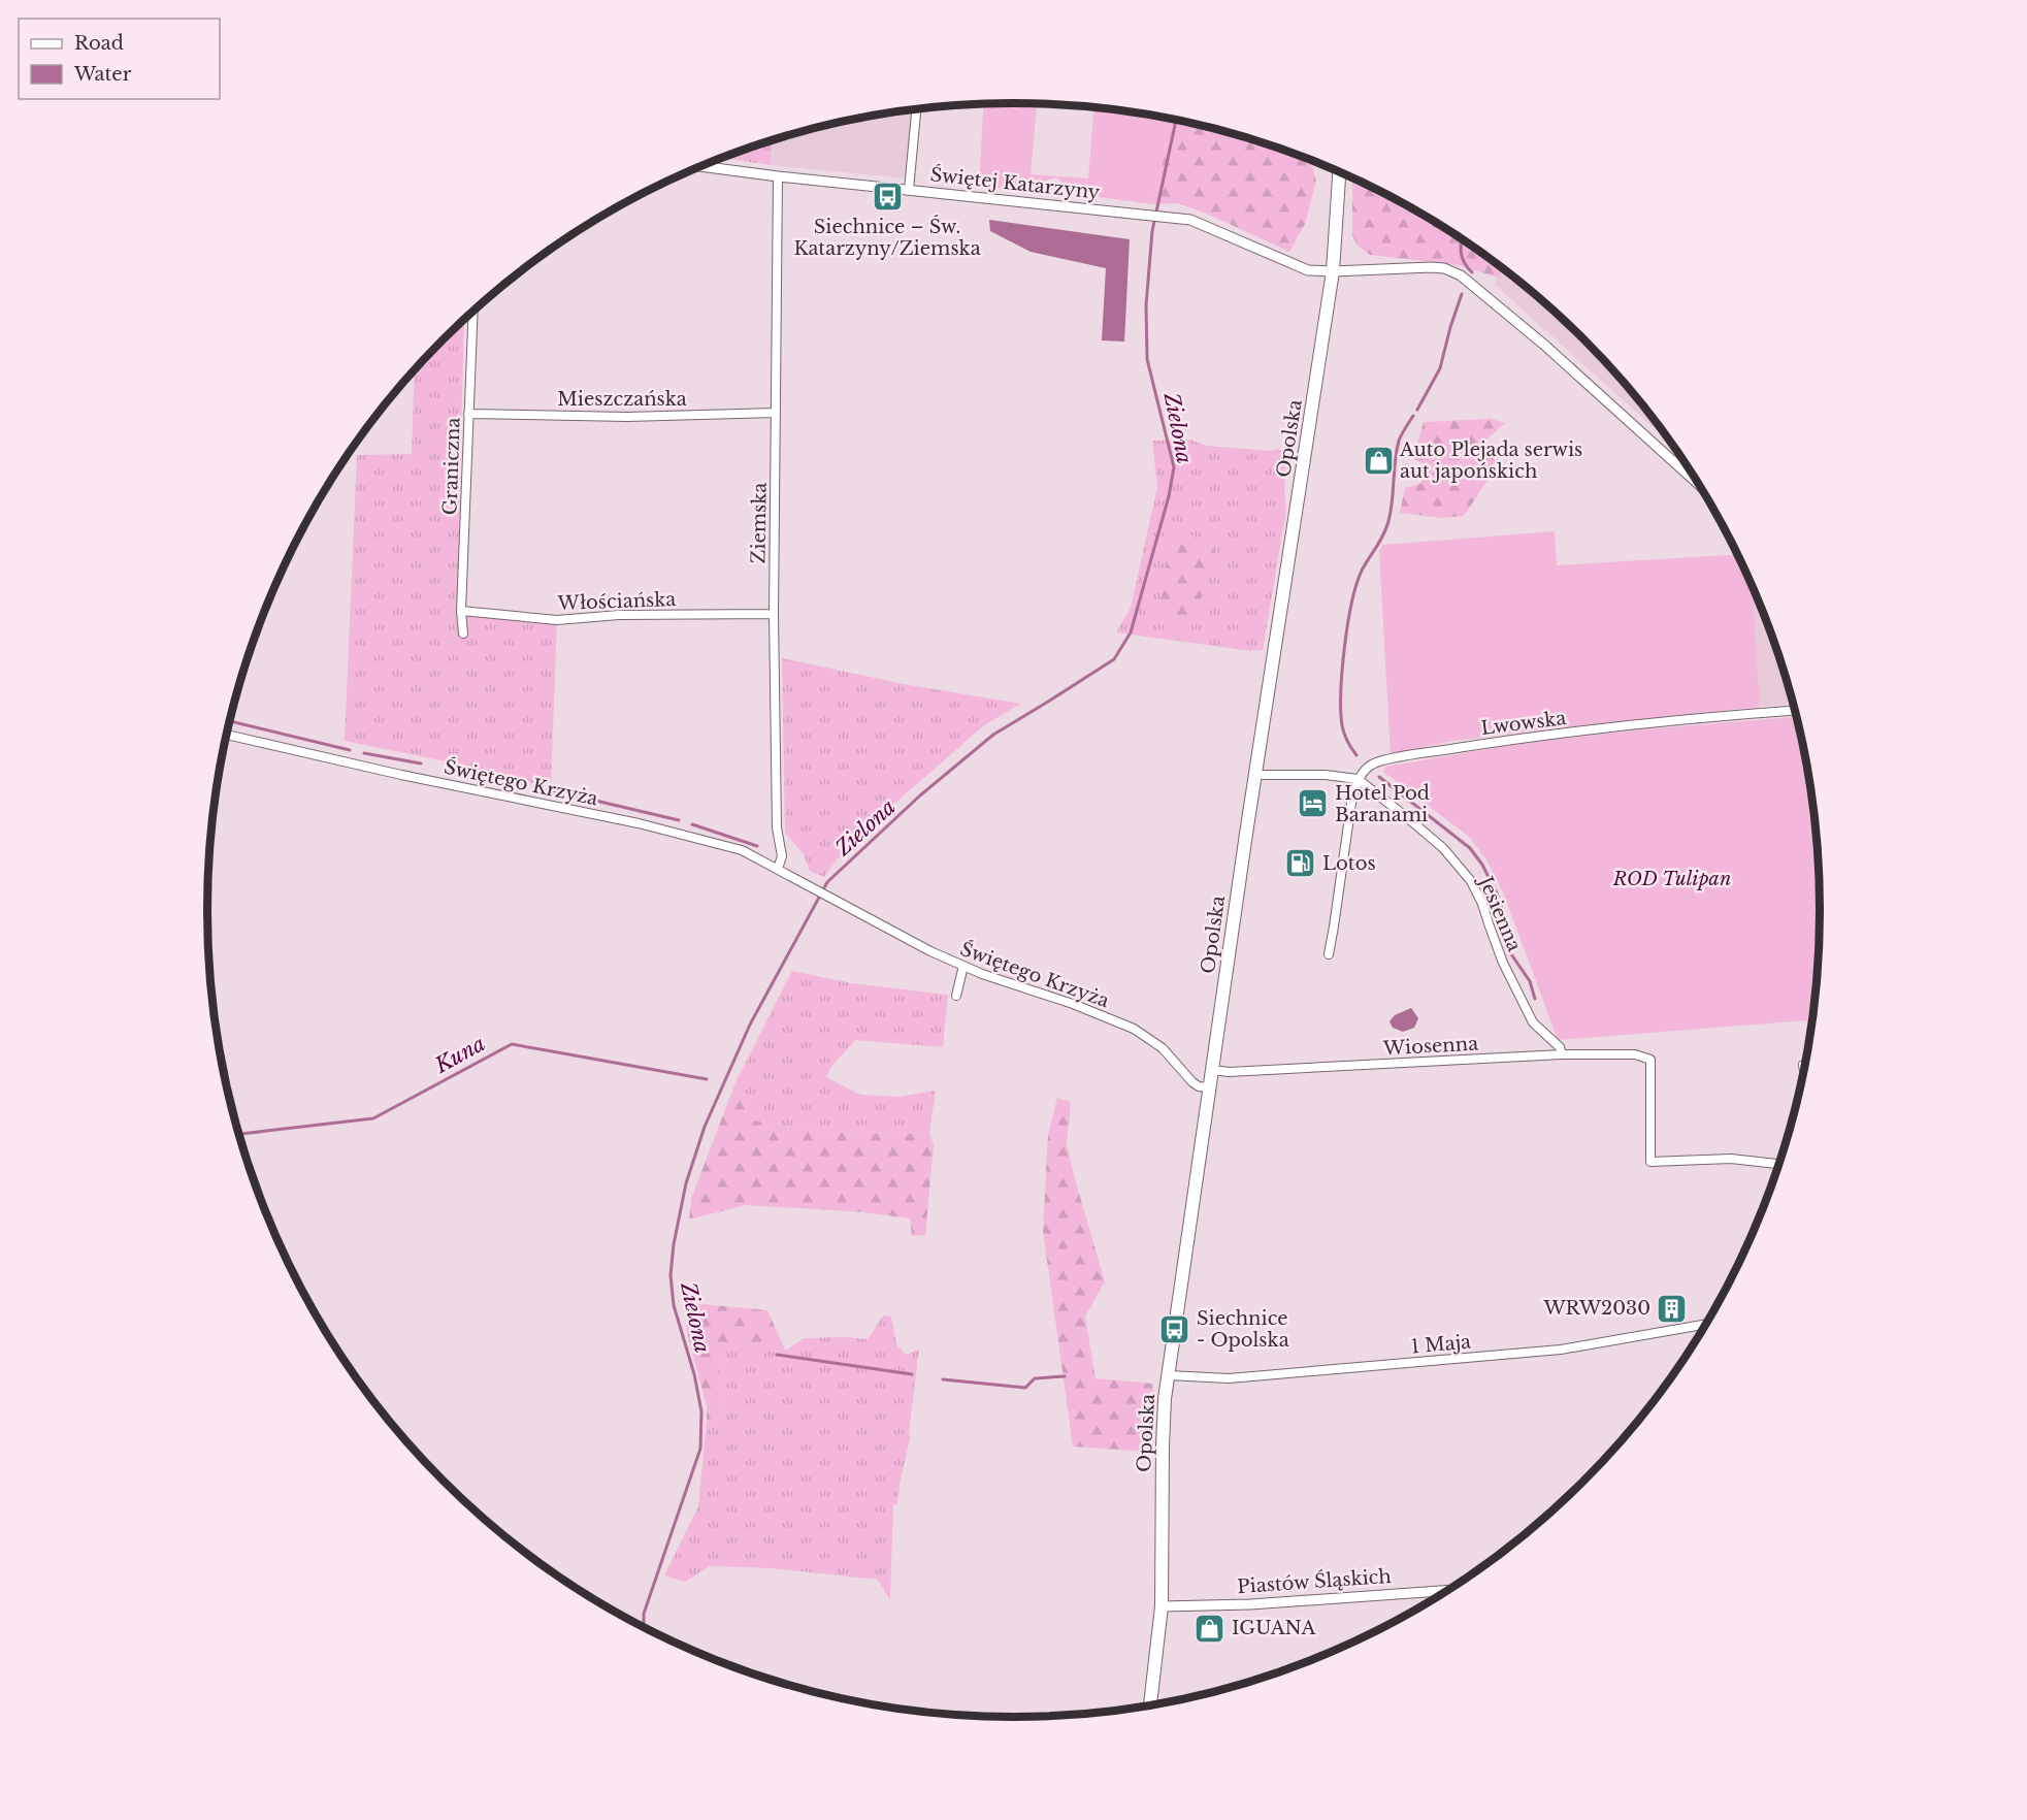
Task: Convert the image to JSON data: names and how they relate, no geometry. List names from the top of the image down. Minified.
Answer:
{"streets":{"main road":["Opolska"],"street":["Świętej Katarzyny","Mieszczańska","Graniczna","Ziemska","Włościańska","Lwowska","Świętego Krzyża","Jesienna","Wiosenna","1 Maja","Piastów Śląskich"]},"crossings":[["Świętej Katarzyny","Opolska"],["Świętej Katarzyny","Ziemska"],["Mieszczańska","Graniczna"],["Mieszczańska","Ziemska"],["Opolska","Świętego Krzyża"],["Opolska","Wiosenna"],["Opolska","1 Maja"],["Opolska","Piastów Śląskich"],["Graniczna","Włościańska"],["Ziemska","Włościańska"],["Ziemska","Świętego Krzyża"],["Lwowska","Jesienna"],["Jesienna","Wiosenna"]],"water":["Zielona","Kuna"],"parks":["ROD Tulipan"],"places":{"bus stop":["Siechnice – Św. Katarzyny/Ziemska","Siechnice - Opolska"],"shop":["Auto Plejada serwis aut japońskich","IGUANA"],"hotel":["Hotel Pod Baranami"],"fuel station":["Lotos"],"building":["WRW2030"]},"legend":["Road","Water"]}
